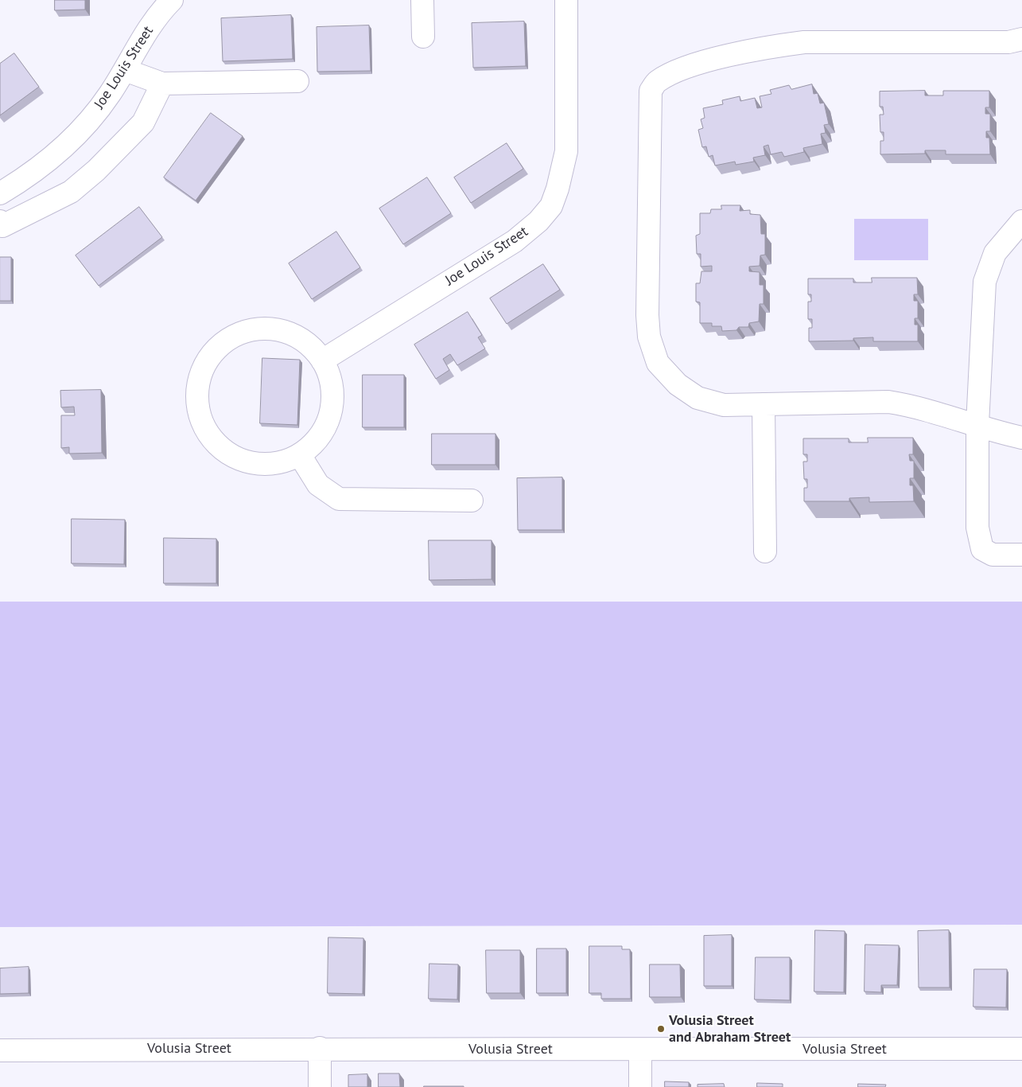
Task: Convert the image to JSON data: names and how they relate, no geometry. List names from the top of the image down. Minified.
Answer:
{"streets":{"street":["Joe Louis Street","Volusia Street"]},"places":["Volusia Street and Abraham Street"]}
